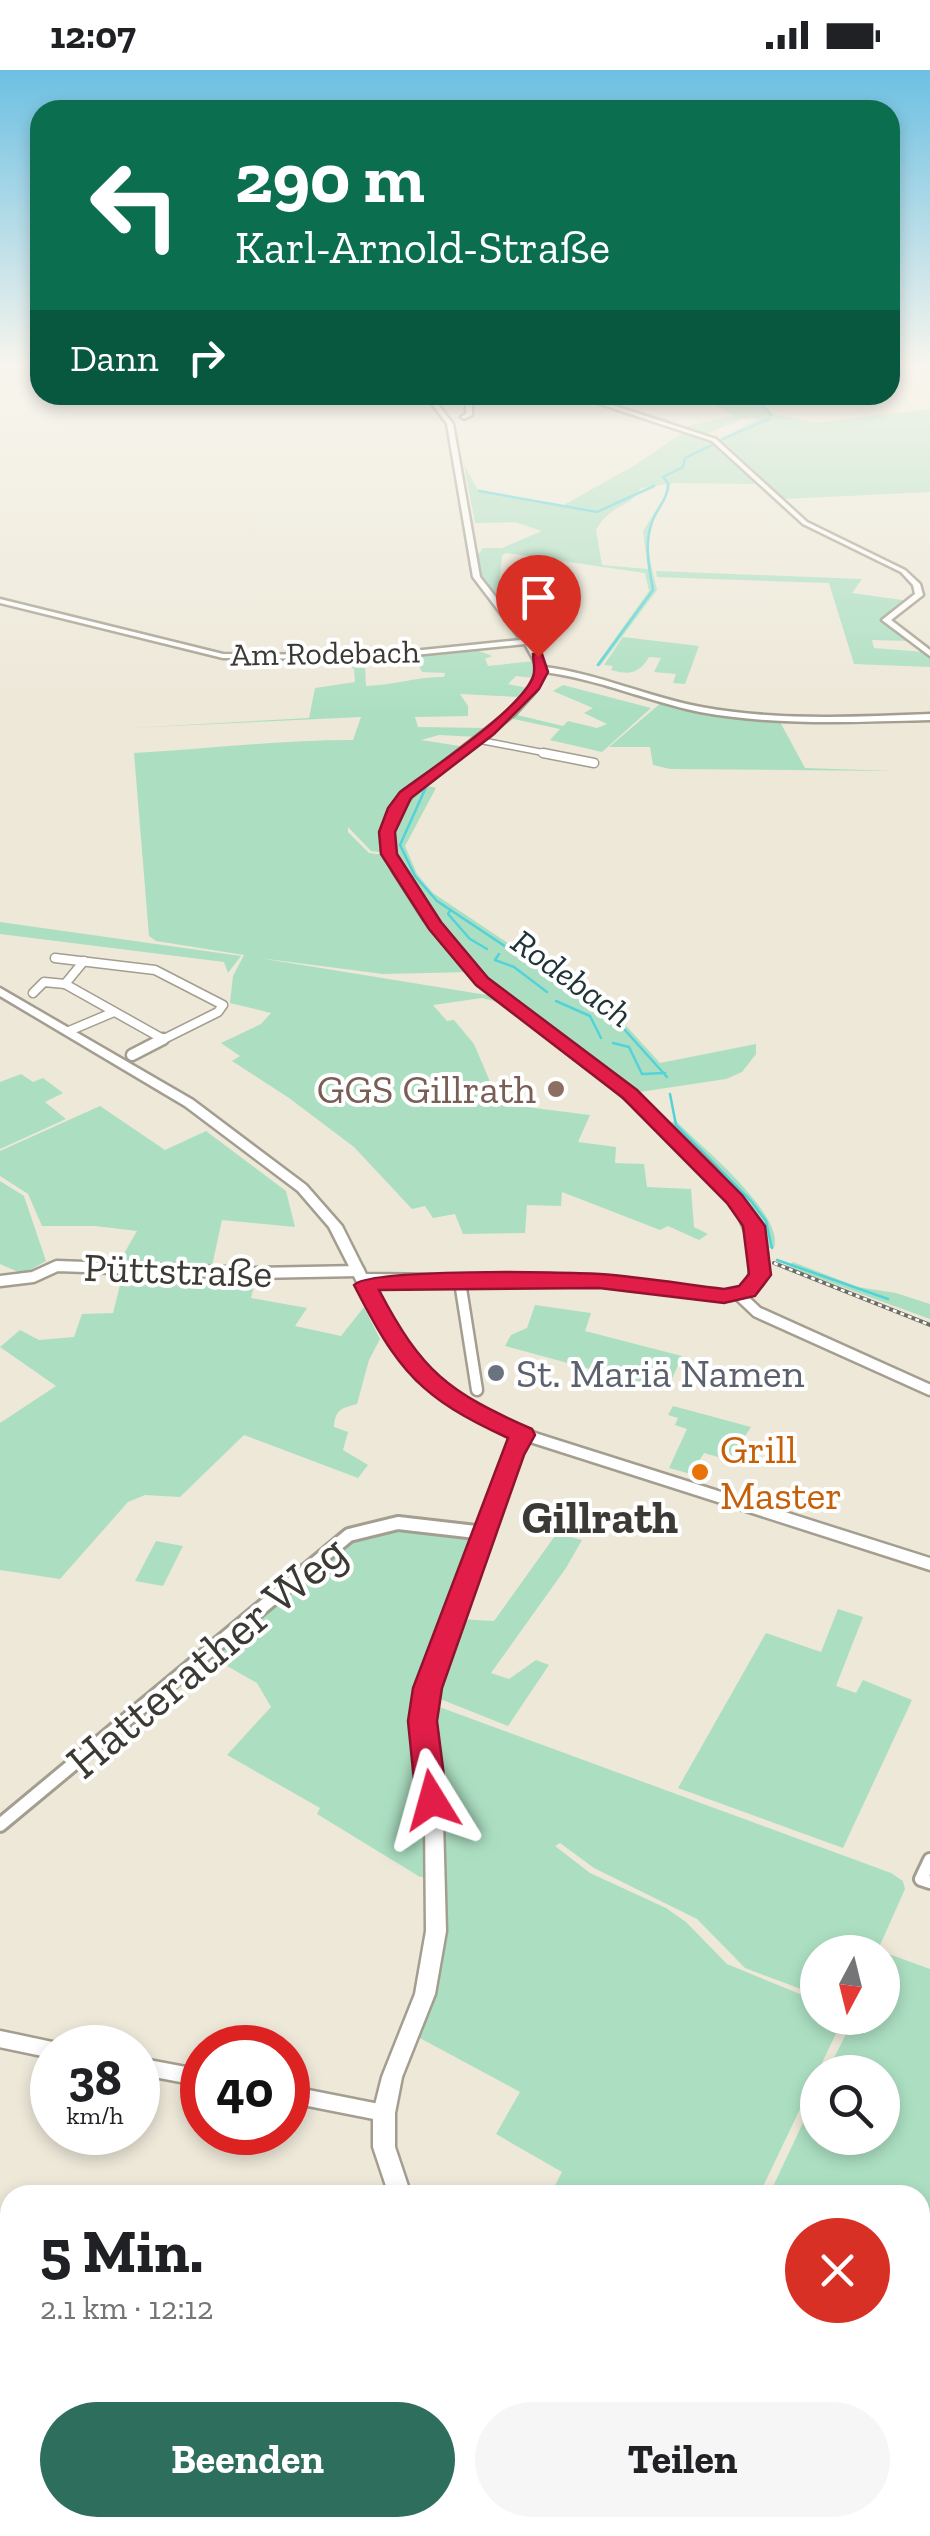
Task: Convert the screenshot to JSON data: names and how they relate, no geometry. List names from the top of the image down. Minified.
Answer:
{"streets":{"street":["Am Rodebach","Püttstraße","Hatterather Weg"]},"districts":["Gillrath"],"water":["Rodebach"],"places":["GGS Gillrath","St. Mariä Namen","Grill Master"],"north":"bottom","page":{"status":"12:07","turn":["290 m","Karl-Arnold-Straße"],"then":"Dann","speed":"38 km/h","limit":"40","heading":["5 Min.","2.1 km · 12:12"],"buttons":["Beenden","Teilen"]}}
